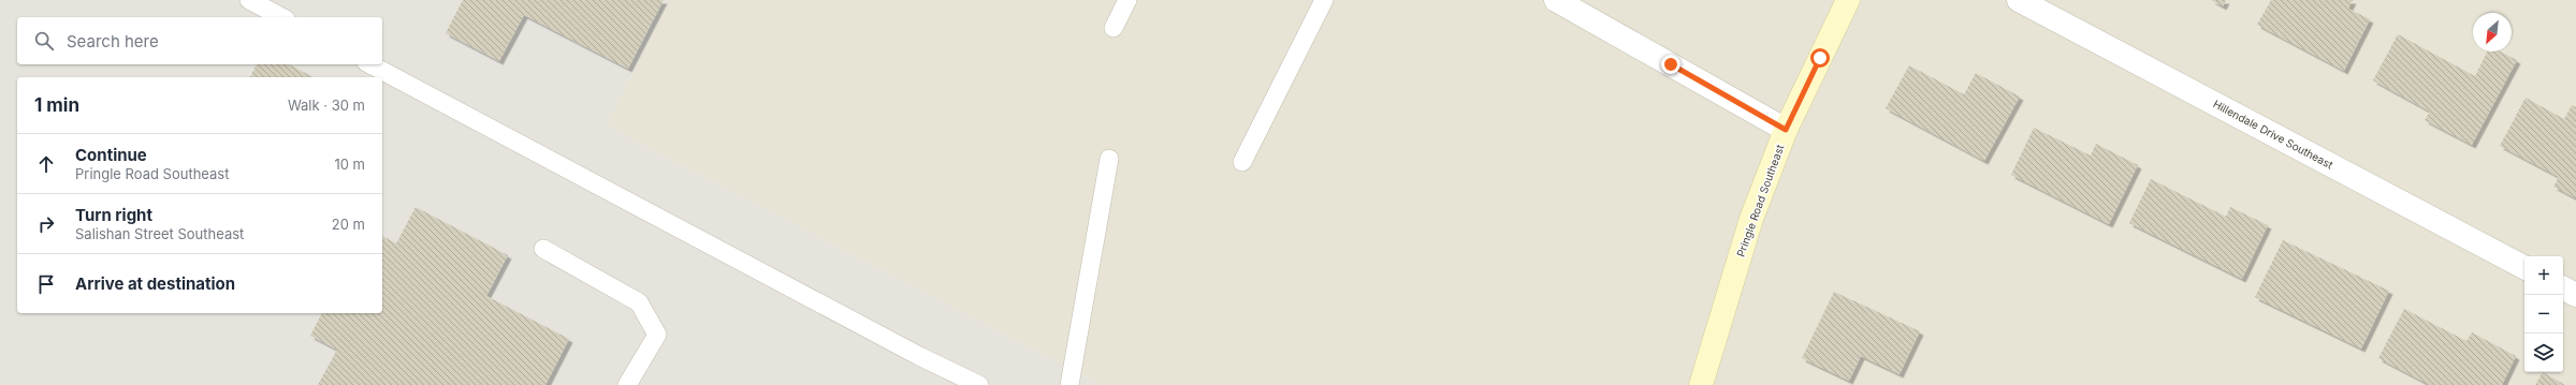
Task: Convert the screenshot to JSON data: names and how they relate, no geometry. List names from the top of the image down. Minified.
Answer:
{"streets":{"street":["Hillendale Drive Southeast","Pringle Road Southeast"]},"north":"bottom left","page":{"search":"Search here","heading":["1 min","Walk · 30 m"],"list":[["Continue","Pringle Road Southeast","10 m"],["Turn right","Salishan Street Southeast","20 m"],"Arrive at destination"],"map_buttons":["+","−"]}}
